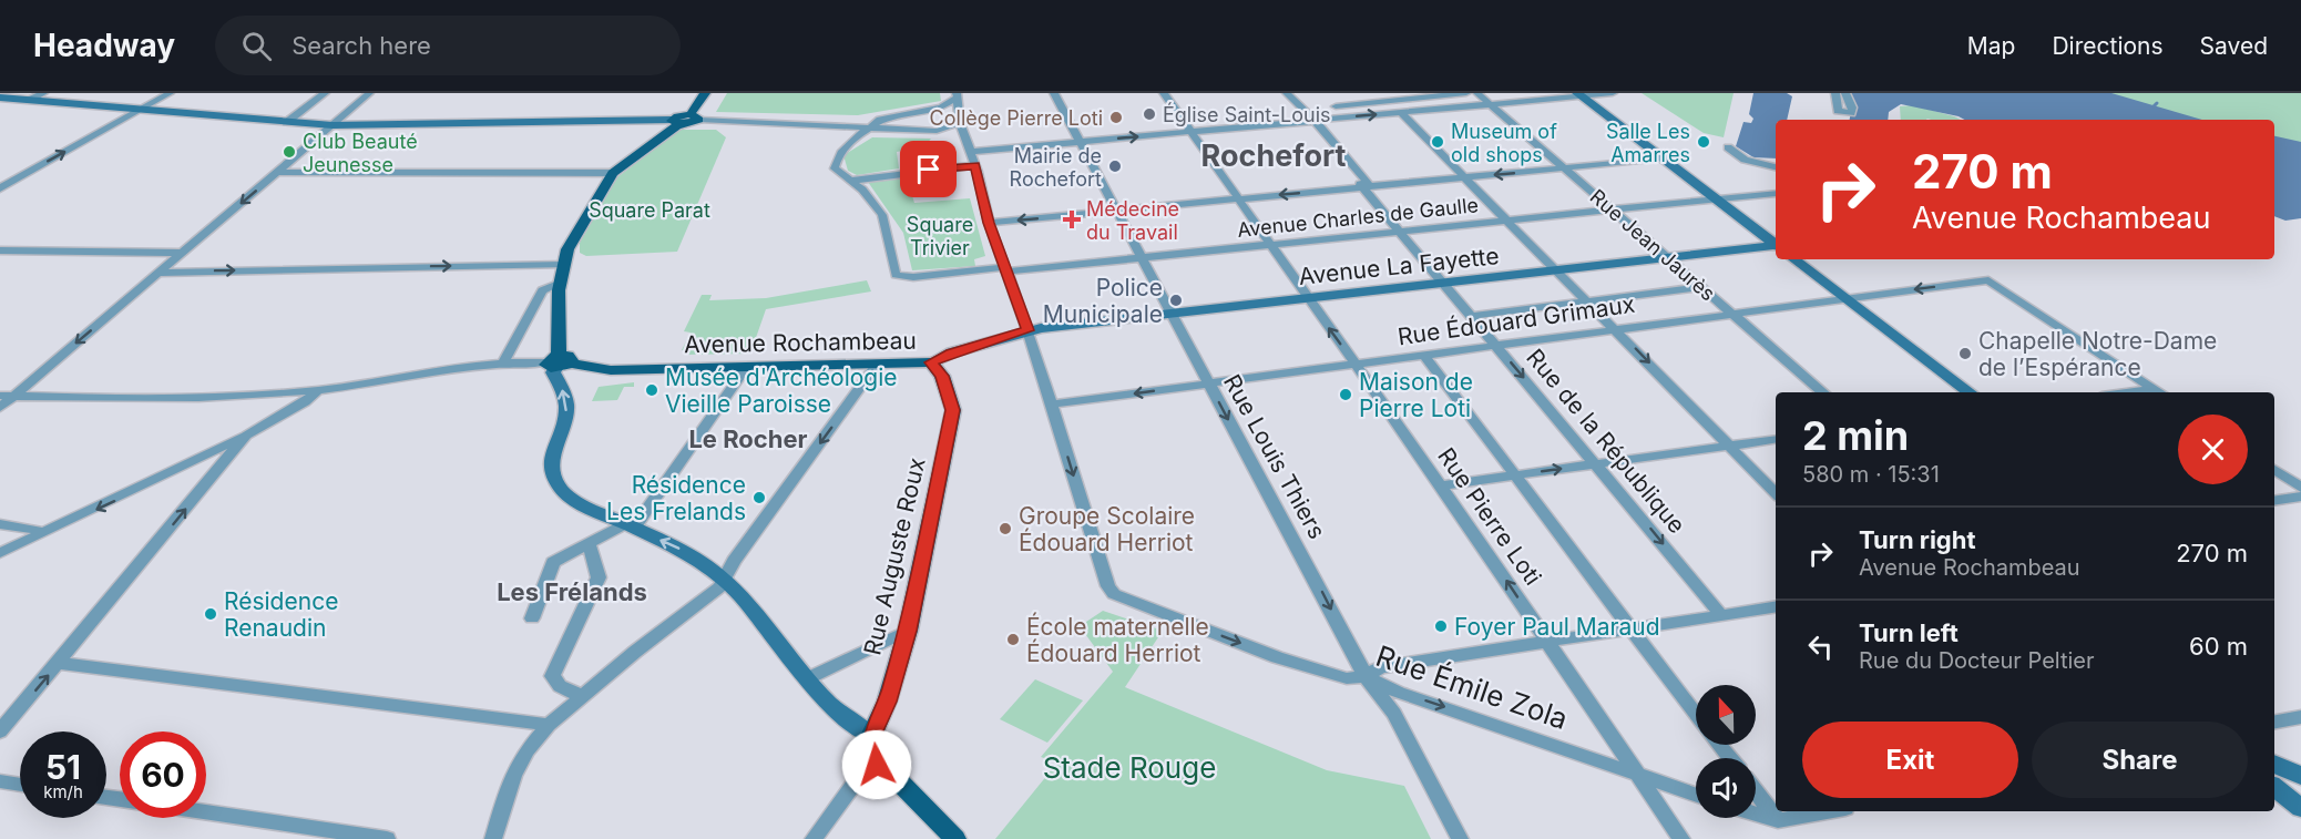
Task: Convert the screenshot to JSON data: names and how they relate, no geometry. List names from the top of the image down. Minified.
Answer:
{"streets":{"main road":["Avenue La Fayette","Avenue Rochambeau","Rue Auguste Roux"],"street":["Avenue Charles de Gaulle","Rue Jean Jaurès","Rue Édouard Grimaux","Rue de la République","Rue Louis Thiers","Rue Pierre Loti","Rue Émile Zola"]},"crossings":[["Avenue Charles de Gaulle","Rue Jean Jaurès"],["Avenue Charles de Gaulle","Rue de la République"],["Avenue Charles de Gaulle","Rue Louis Thiers"],["Avenue Charles de Gaulle","Rue Pierre Loti"],["Rue Jean Jaurès","Avenue La Fayette"],["Rue Jean Jaurès","Rue Édouard Grimaux"],["Avenue La Fayette","Avenue Rochambeau"],["Avenue La Fayette","Rue de la République"],["Avenue La Fayette","Rue Louis Thiers"],["Avenue La Fayette","Rue Pierre Loti"],["Rue Édouard Grimaux","Rue de la République"],["Rue Édouard Grimaux","Rue Louis Thiers"],["Rue Édouard Grimaux","Rue Pierre Loti"],["Rue Édouard Grimaux","Rue Émile Zola"],["Avenue Rochambeau","Rue Auguste Roux"],["Rue Louis Thiers","Rue Émile Zola"],["Rue Pierre Loti","Rue Émile Zola"]],"one_way":["Rue Édouard Grimaux","Rue Louis Thiers","Rue Émile Zola"],"districts":["Rochefort","Le Rocher","Les Frélands"],"parks":["Square Parat","Square Trivier","Stade Rouge"],"places":{"other":["Église Saint-Louis","Collège Pierre Loti","Museum of old shops","Salle Les Amarres","Club Beauté Jeunesse","Mairie de Rochefort","Police Municipale","Chapelle Notre-Dame de l’Espérance","Musée d'Archéologie Vieille Paroisse","Maison de Pierre Loti","Résidence Les Frelands","Groupe Scolaire Édouard Herriot","Résidence Renaudin","Foyer Paul Maraud","École maternelle Édouard Herriot"],"health":["Médecine du Travail"]},"north":"top","page":{"header":"Headway","search":"Search here","nav":["Map","Directions","Saved"],"turn":["270 m","Avenue Rochambeau"],"heading":["2 min","580 m · 15:31"],"list":[{"name":"Turn right","note":"Avenue Rochambeau","value":"270 m"},{"name":"Turn left","note":"Rue du Docteur Peltier","value":"60 m"}],"buttons":["Exit","Share"],"speed":"51 km/h","limit":"60"}}
